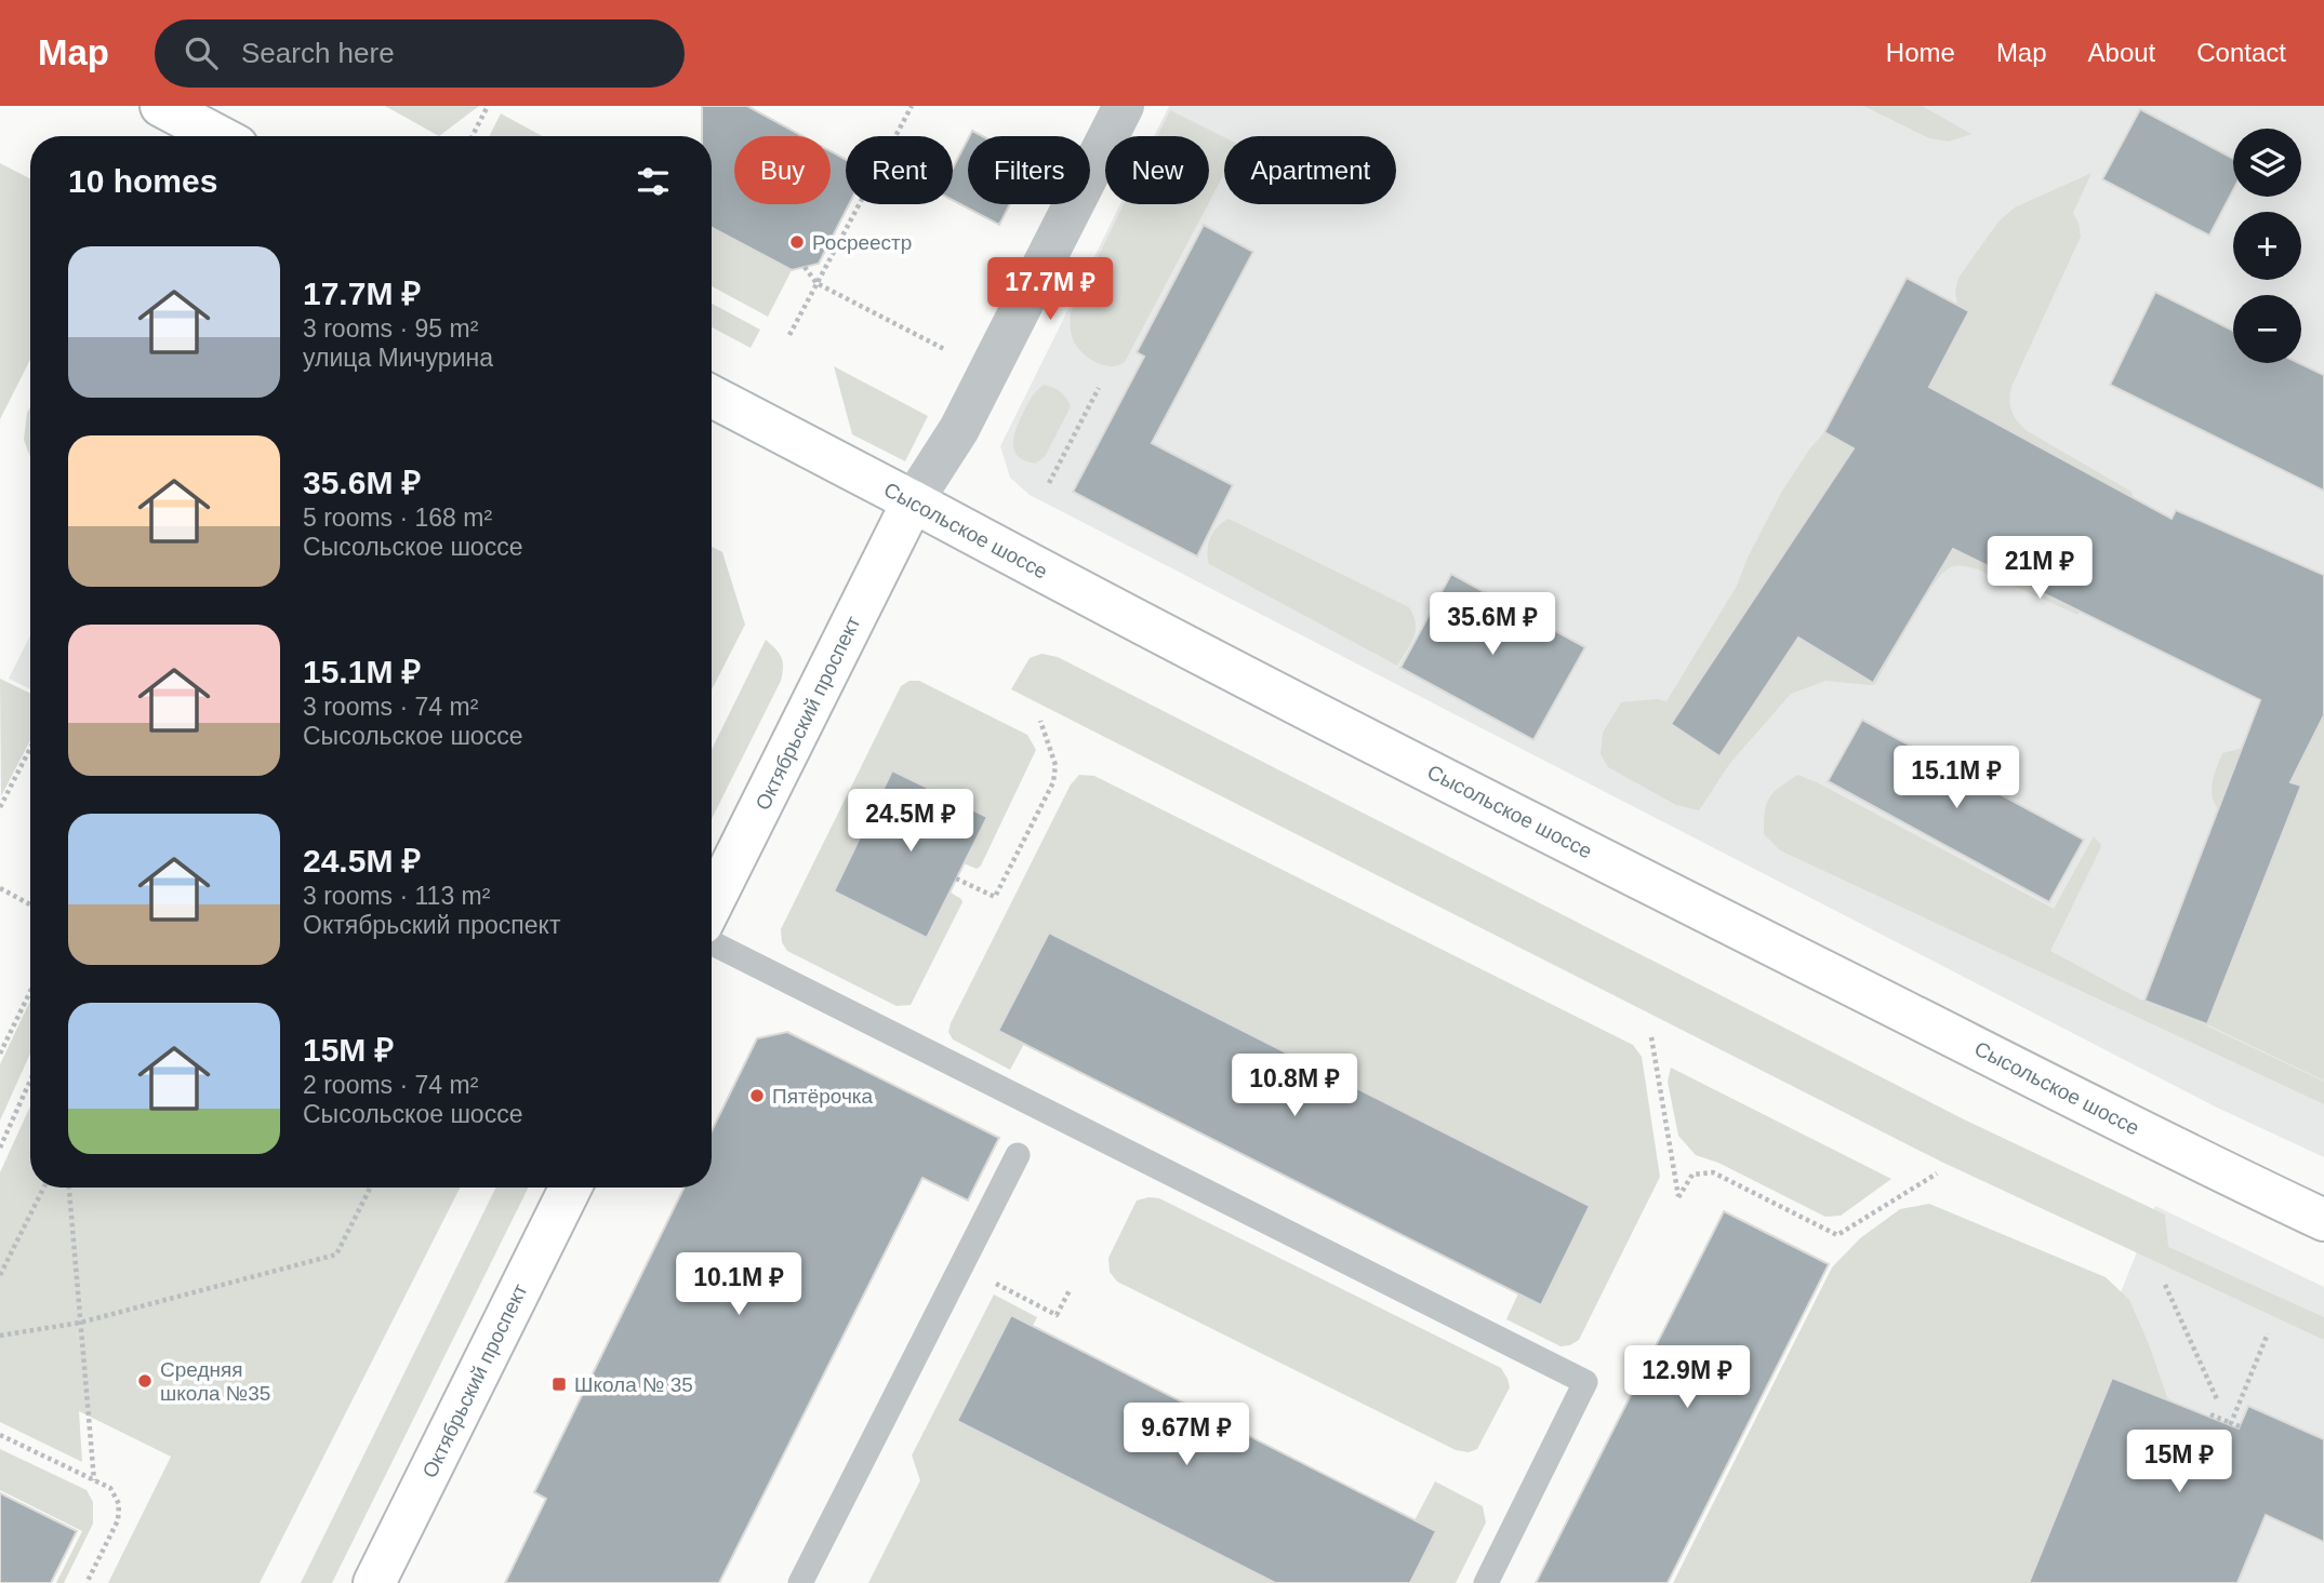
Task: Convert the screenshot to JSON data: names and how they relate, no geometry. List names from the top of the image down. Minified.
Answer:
{"streets":{"main road":["Сысольское шоссе","Октябрьский проспект"]},"crossings":[["Сысольское шоссе","Октябрьский проспект"]],"places":{"other":["Росреестр","Пятёрочка","Средняя школа №35"],"transit":["Школа № 35"]},"page":{"header":"Map","search":"Search here","nav":["Home","Map","About","Contact"],"map_buttons":["+","−"],"chip":["Buy","Rent","Filters","New","Apartment"],"heading":"10 homes","list":[{"name":"17.7M ₽","note":"3 rooms · 95 m² · улица Мичурина"},{"name":"35.6M ₽","note":"5 rooms · 168 m² · Сысольское шоссе"},{"name":"15.1M ₽","note":"3 rooms · 74 m² · Сысольское шоссе"},{"name":"24.5M ₽","note":"3 rooms · 113 m² · Октябрьский проспект"},{"name":"15M ₽","note":"2 rooms · 74 m² · Сысольское шоссе"}],"price":["17.7M ₽","21M ₽","35.6M ₽","15.1M ₽","24.5M ₽","10.8M ₽","10.1M ₽","12.9M ₽","9.67M ₽","15M ₽"]}}
